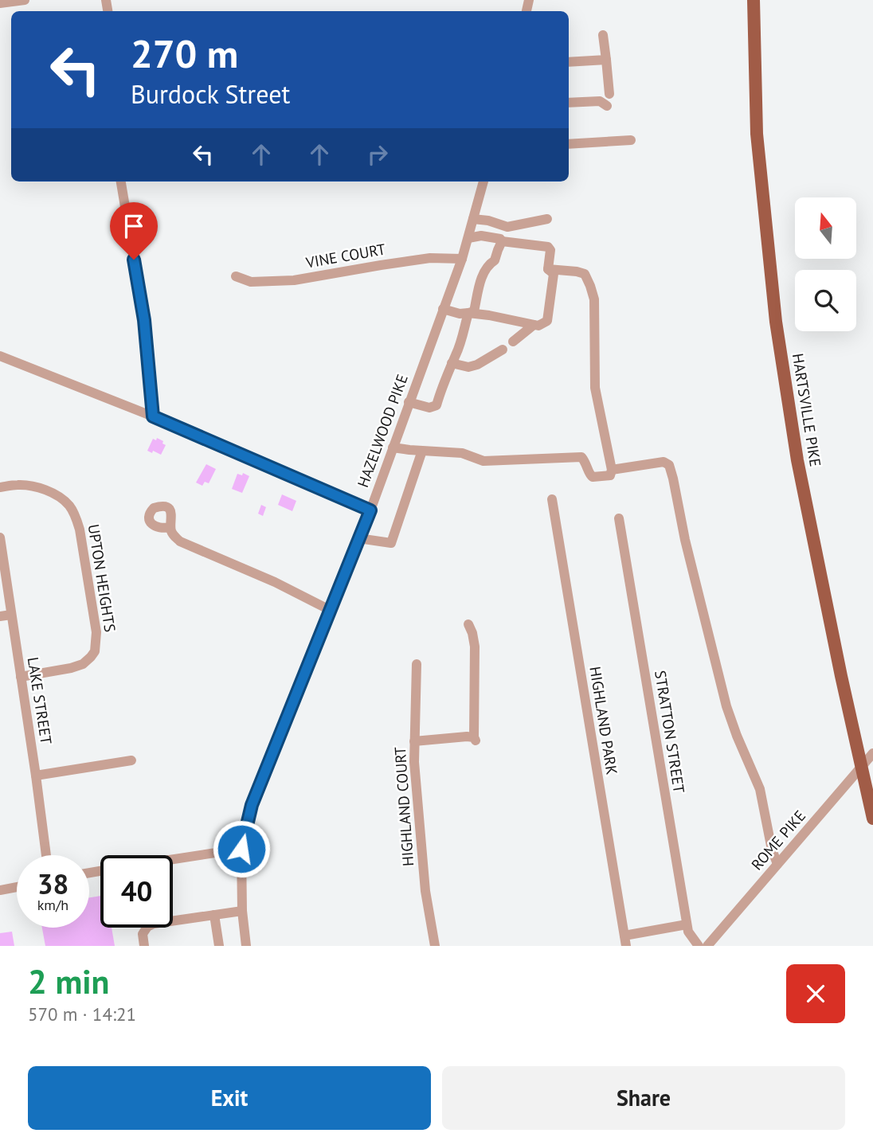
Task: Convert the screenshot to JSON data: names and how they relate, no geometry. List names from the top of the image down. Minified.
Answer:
{"streets":{"main road":["HARTSVILLE PIKE"],"street":["VINE COURT","HAZELWOOD PIKE","UPTON HEIGHTS","LAKE STREET","HIGHLAND PARK","STRATTON STREET","HIGHLAND COURT","ROME PIKE"]},"crossings":[["VINE COURT","HAZELWOOD PIKE"],["HARTSVILLE PIKE","ROME PIKE"],["UPTON HEIGHTS","LAKE STREET"]],"north":"top","page":{"turn":["270 m","Burdock Street"],"speed":"38 km/h","limit":"40","heading":["2 min","570 m · 14:21"],"buttons":["Exit","Share"]}}
